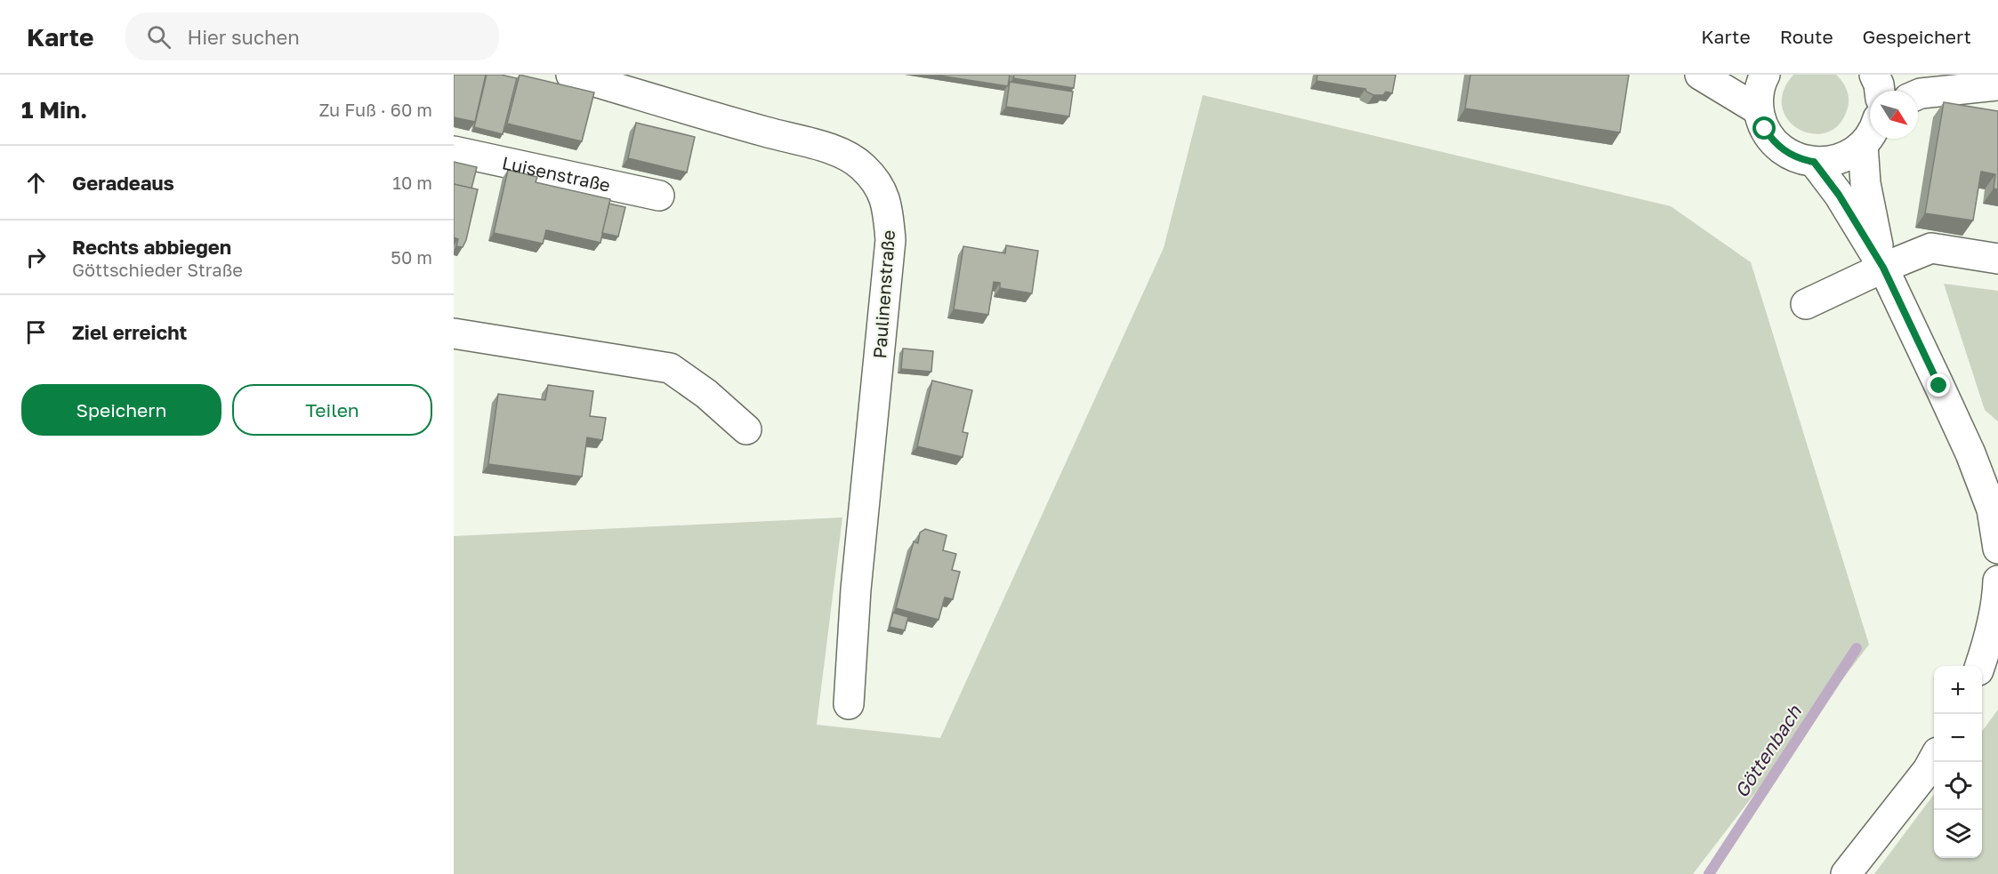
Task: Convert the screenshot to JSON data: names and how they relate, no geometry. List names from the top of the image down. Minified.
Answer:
{"streets":{"street":["Luisenstraße","Paulinenstraße"]},"water":["Göttenbach"],"north":"bottom right","page":{"header":"Karte","search":"Hier suchen","nav":["Karte","Route","Gespeichert"],"heading":["1 Min.","Zu Fuß · 60 m"],"list":[["Geradeaus","10 m"],["Rechts abbiegen","Göttschieder Straße","50 m"],"Ziel erreicht"],"buttons":["Speichern","Teilen"],"map_buttons":["+","−"]}}
